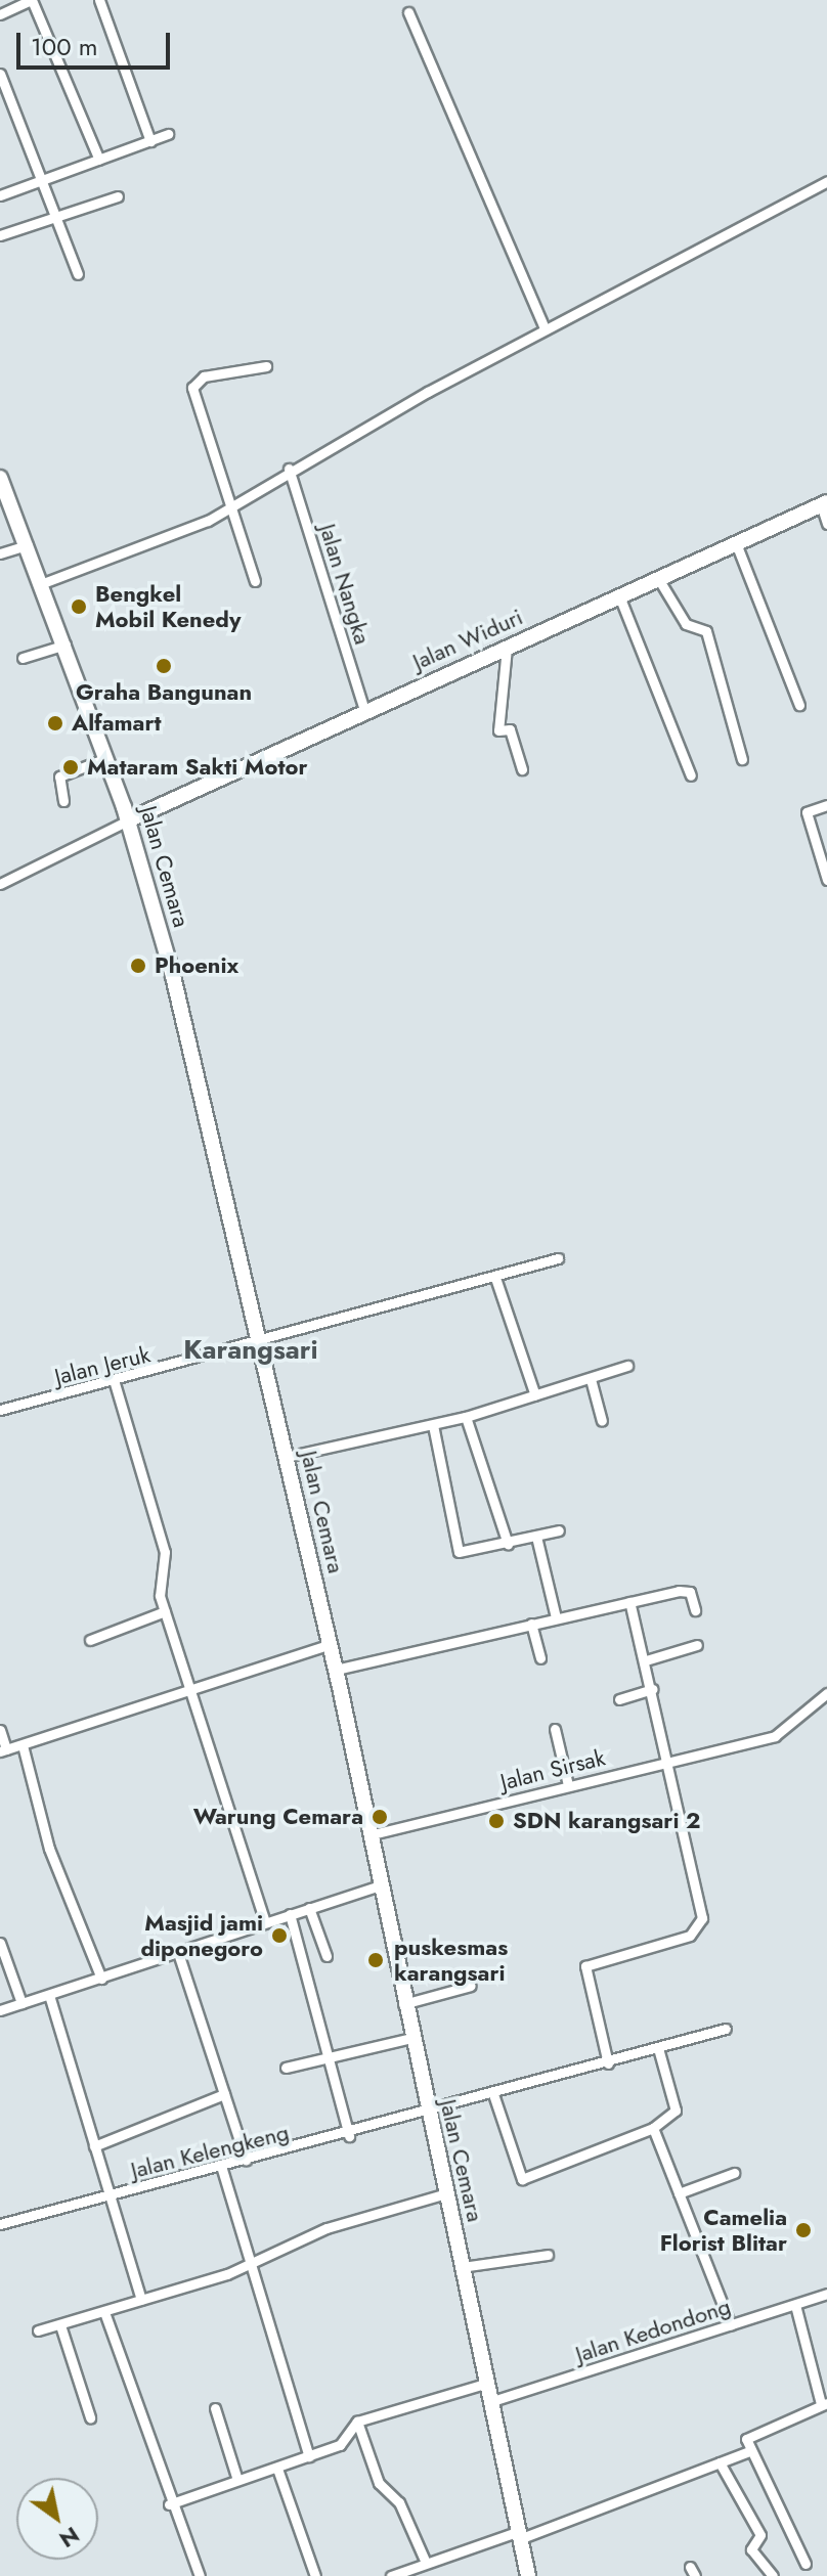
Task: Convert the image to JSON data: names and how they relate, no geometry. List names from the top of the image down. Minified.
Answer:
{"streets":{"main road":["Jalan Widuri","Jalan Cemara"],"street":["Jalan Nangka","Jalan Jeruk","Jalan Sirsak","Jalan Kelengkeng","Jalan Kedondong"]},"crossings":[["Jalan Nangka","Jalan Widuri"],["Jalan Widuri","Jalan Cemara"],["Jalan Cemara","Jalan Jeruk"],["Jalan Cemara","Jalan Sirsak"],["Jalan Cemara","Jalan Kelengkeng"],["Jalan Cemara","Jalan Kedondong"]],"districts":["Karangsari"],"places":["Bengkel Mobil Kenedy","Graha Bangunan","Alfamart","Mataram Sakti Motor","Phoenix","Warung Cemara","SDN karangsari 2","Masjid jami diponegoro","puskesmas karangsari","Camelia Florist Blitar"],"scale_bar":"100 m","north":"bottom right"}
